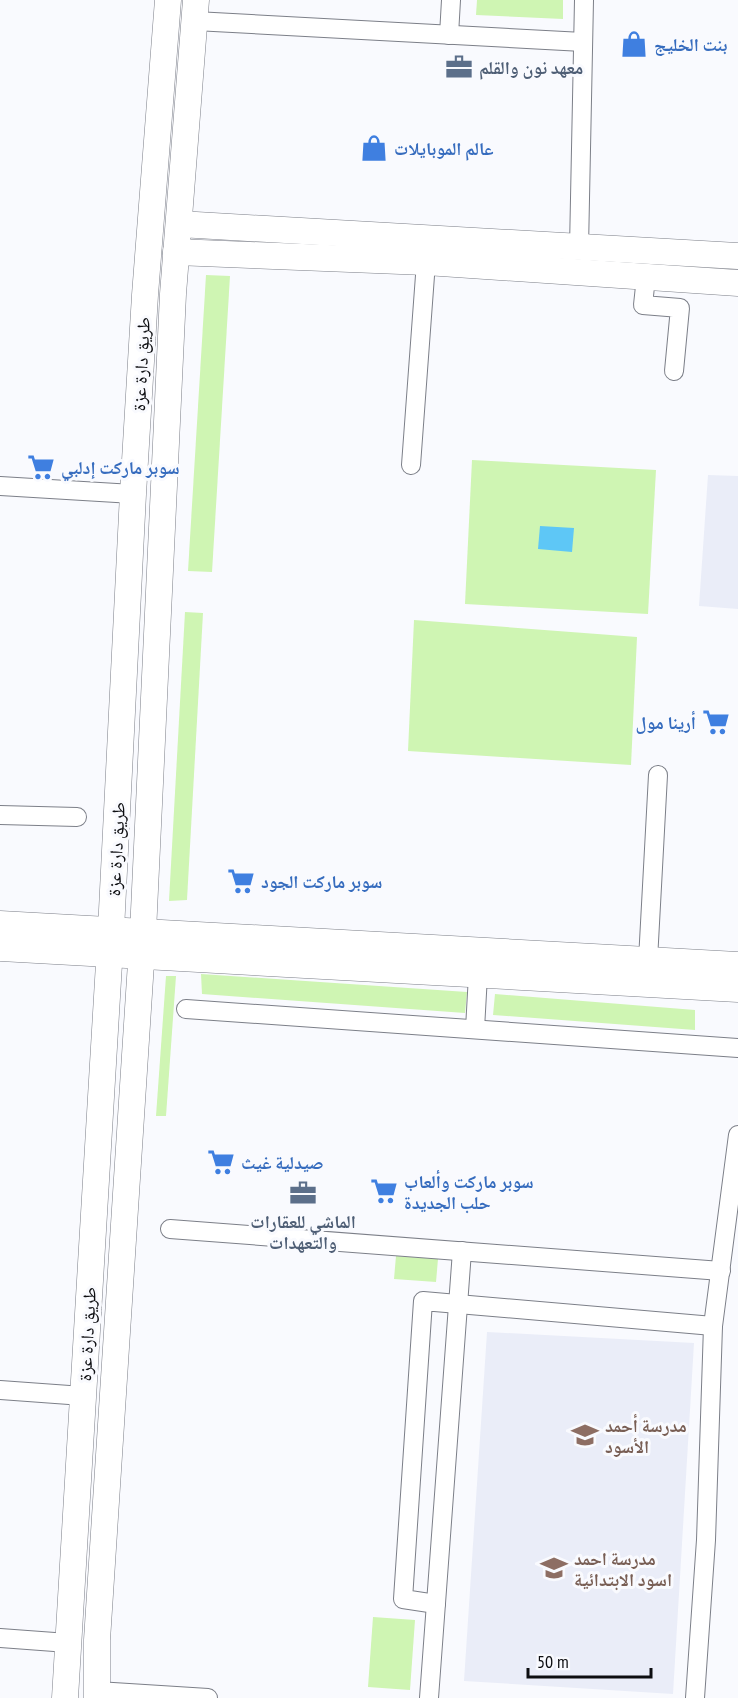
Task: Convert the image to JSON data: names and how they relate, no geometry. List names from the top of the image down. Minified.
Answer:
{"streets":{"main road":["طريق دارة عزة"]},"places":{"shop":["بنت الخليج","عالم الموبايلات"],"office":["معهد نون والقلم","الماشي للعقارات والتعهدات"],"supermarket":["سوبر ماركت إدلبي","أرينا مول","سوبر ماركت الجود","صيدلية غيث","سوبر ماركت وألعاب حلب الجديدة"],"school or university":["مدرسة أحمد الأسود","مدرسة احمد اسود الابتدائية"]},"scale_bar":"50 m"}
